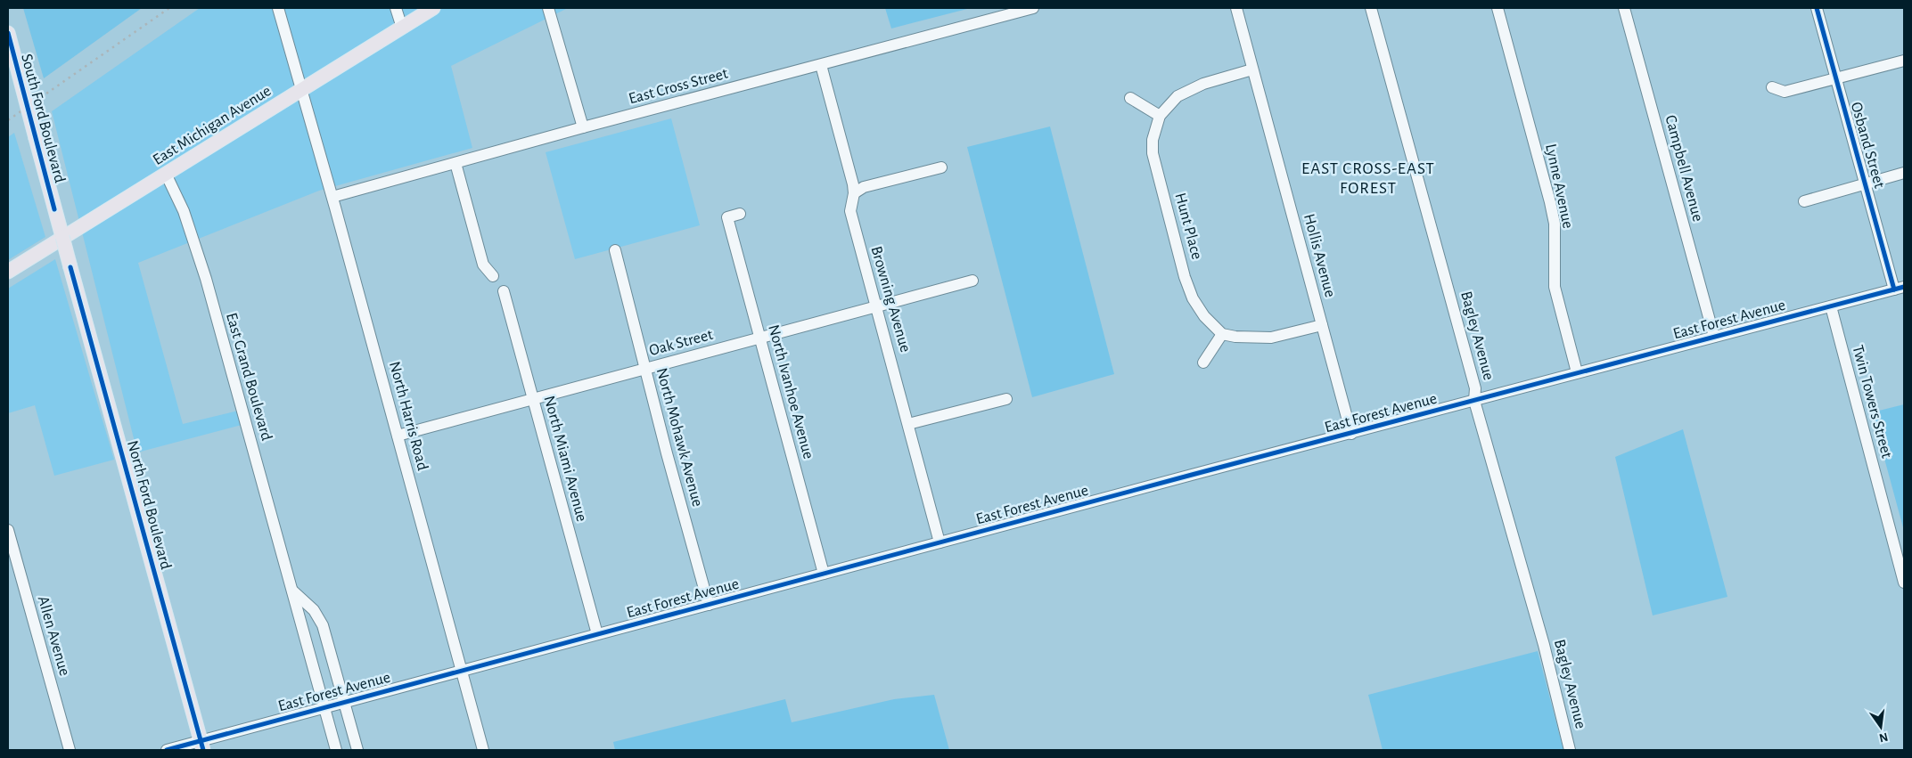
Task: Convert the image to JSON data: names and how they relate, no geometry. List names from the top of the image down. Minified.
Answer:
{"streets":{"main road":["South Ford Boulevard","East Michigan Avenue","North Ford Boulevard"],"street":["East Cross Street","Osband Street","Campbell Avenue","Lynne Avenue","Hunt Place","Hollis Avenue","Browning Avenue","East Forest Avenue","Bagley Avenue","Oak Street","East Grand Boulevard","North Ivanhoe Avenue","Twin Towers Street","North Harris Road","North Mohawk Avenue","North Miami Avenue","Allen Avenue"]},"crossings":[["East Cross Street","Browning Avenue"],["East Cross Street","North Harris Road"],["South Ford Boulevard","North Ford Boulevard"],["East Michigan Avenue","East Grand Boulevard"],["East Michigan Avenue","North Harris Road"],["Osband Street","East Forest Avenue"],["Campbell Avenue","East Forest Avenue"],["Lynne Avenue","East Forest Avenue"],["Hunt Place","Hollis Avenue"],["Hollis Avenue","East Forest Avenue"],["Browning Avenue","East Forest Avenue"],["Browning Avenue","Oak Street"],["East Forest Avenue","Bagley Avenue"],["East Forest Avenue","East Grand Boulevard"],["East Forest Avenue","North Ivanhoe Avenue"],["East Forest Avenue","Twin Towers Street"],["East Forest Avenue","North Harris Road"],["East Forest Avenue","North Mohawk Avenue"],["East Forest Avenue","North Miami Avenue"],["East Forest Avenue","North Ford Boulevard"],["Oak Street","North Ivanhoe Avenue"],["Oak Street","North Harris Road"],["Oak Street","North Mohawk Avenue"],["Oak Street","North Miami Avenue"]],"districts":["EAST CROSS-EAST FOREST"],"north":"bottom"}
